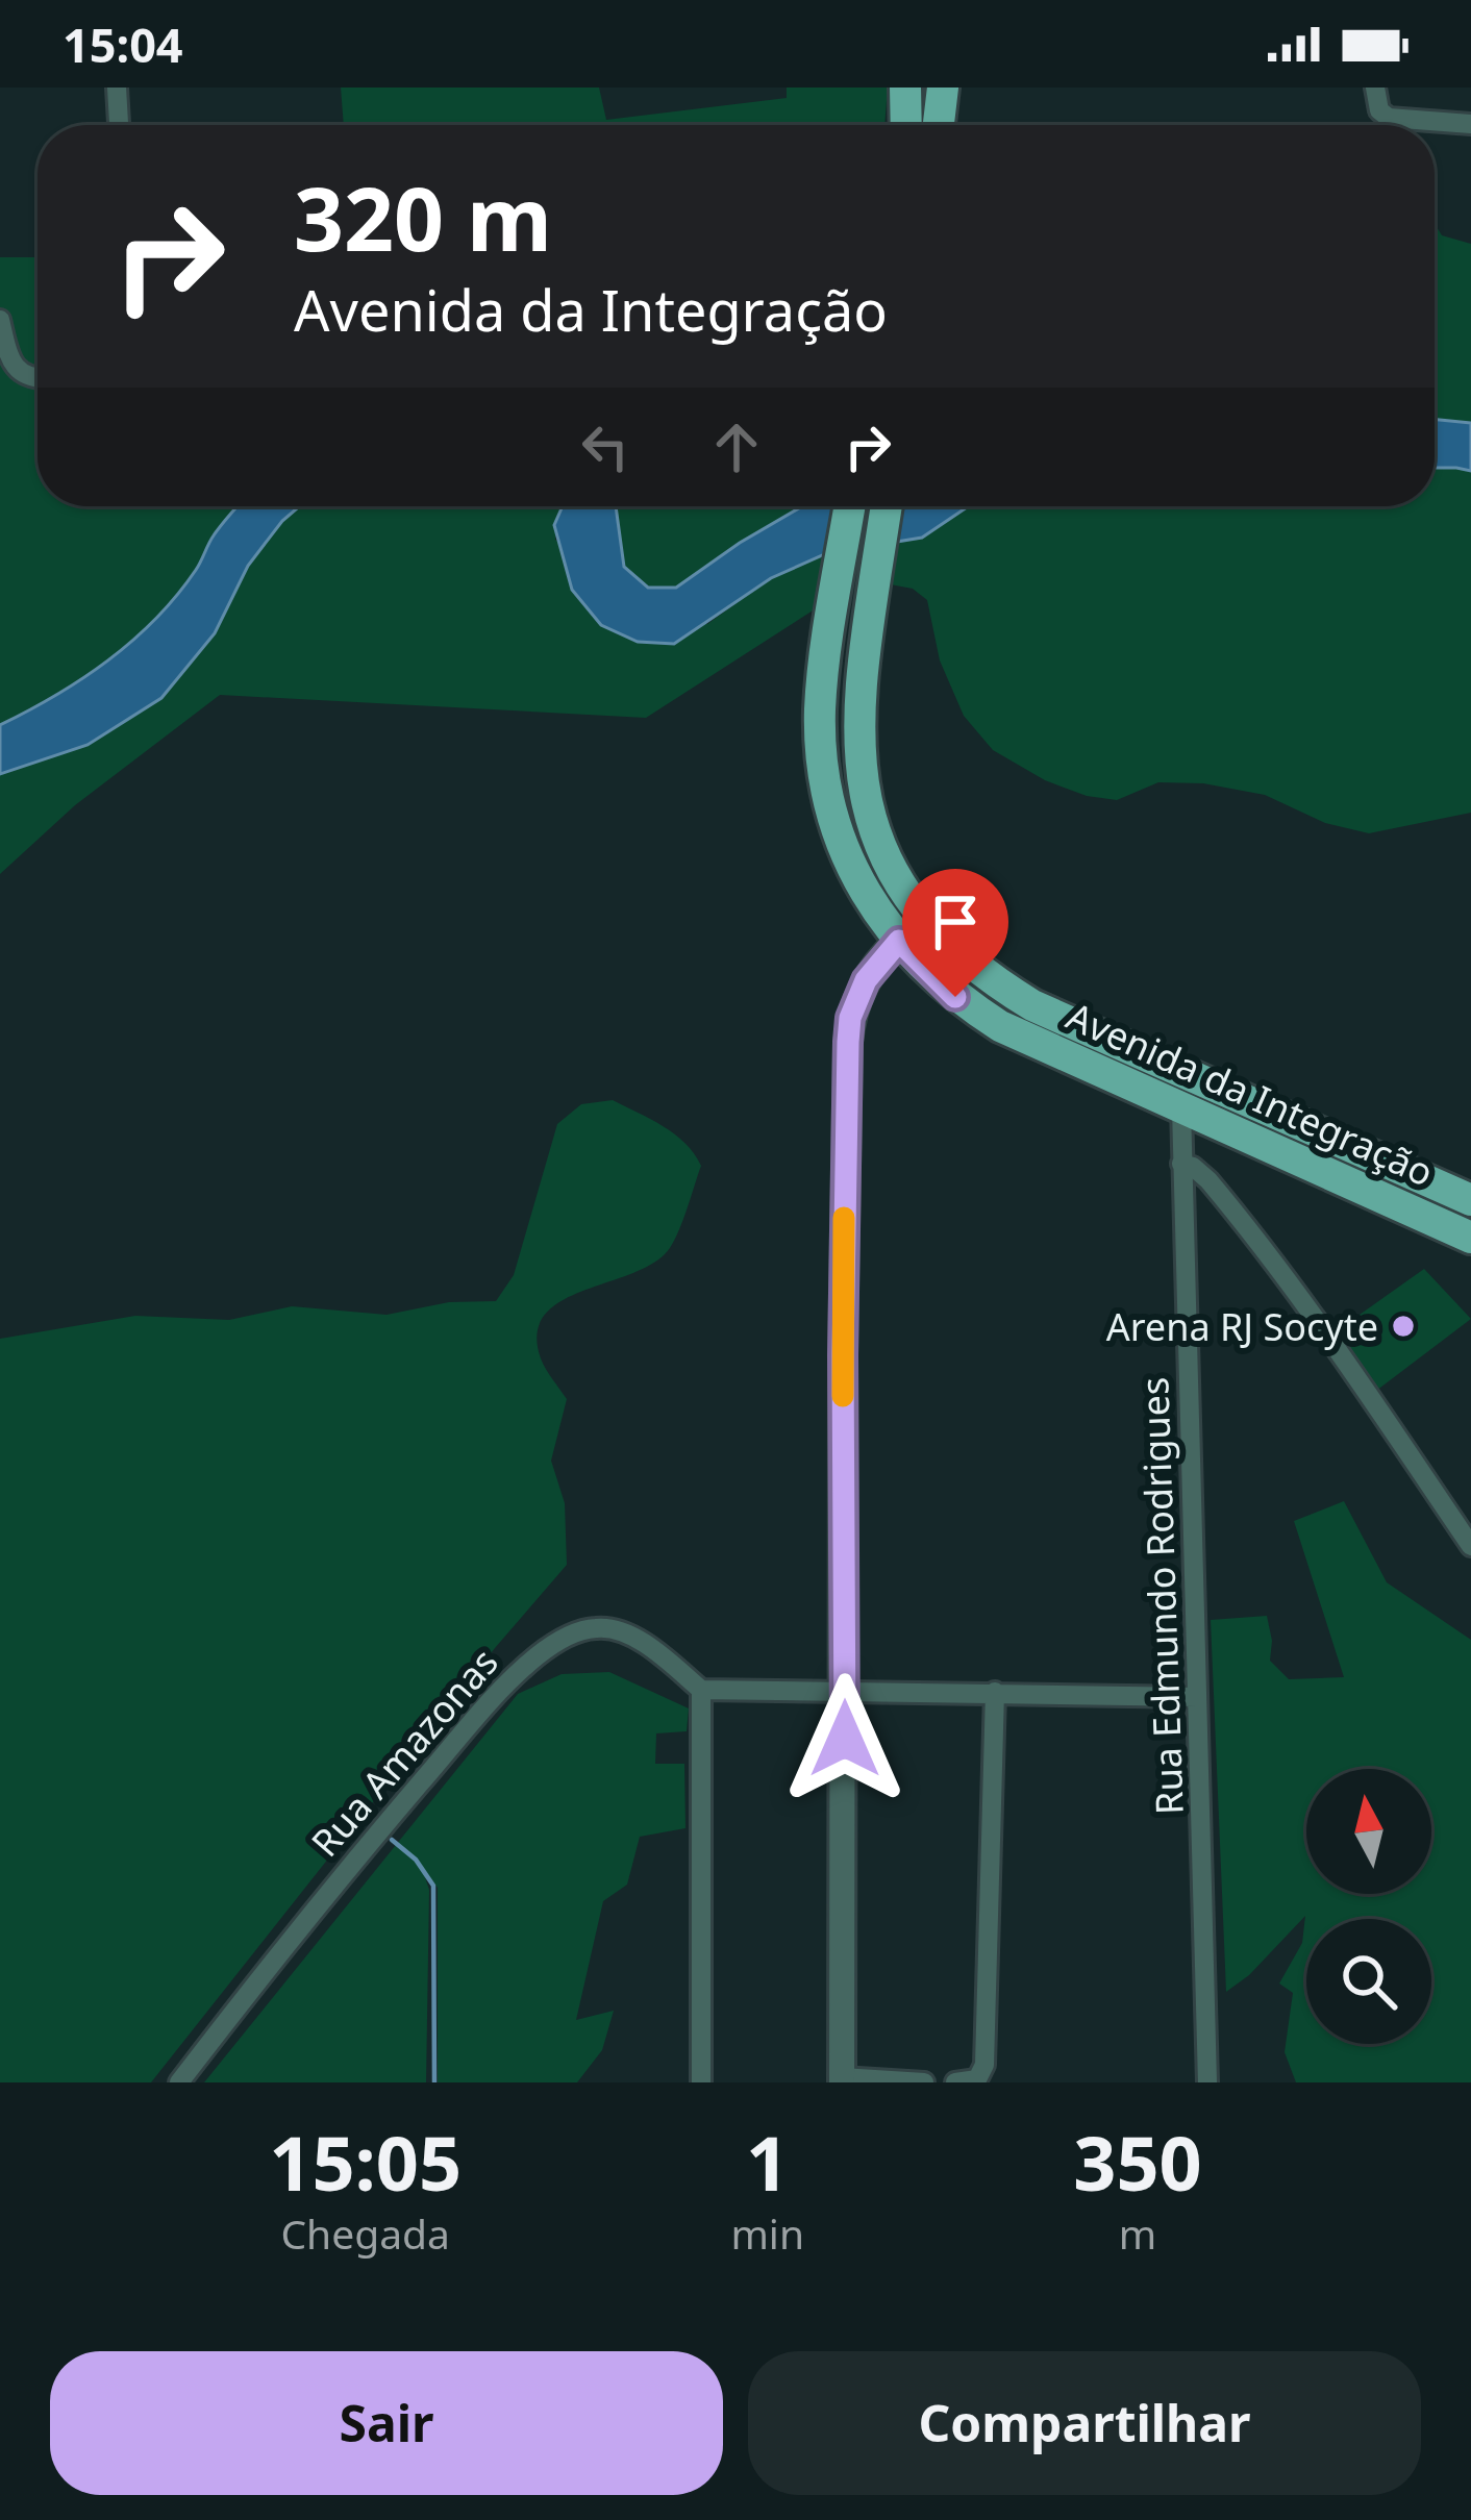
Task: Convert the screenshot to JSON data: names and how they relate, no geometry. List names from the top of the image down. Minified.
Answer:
{"streets":{"main road":["Avenida da Integração"],"street":["Rua Edmundo Rodrigues","Rua Amazonas"]},"crossings":[["Avenida da Integração","Rua Edmundo Rodrigues"]],"places":["Arena RJ Socyte"],"north":"top","page":{"status":"15:04","turn":["320 m","Avenida da Integração"],"eta":["15:05","Chegada","1","min","350","m"],"buttons":["Sair","Compartilhar"]}}
